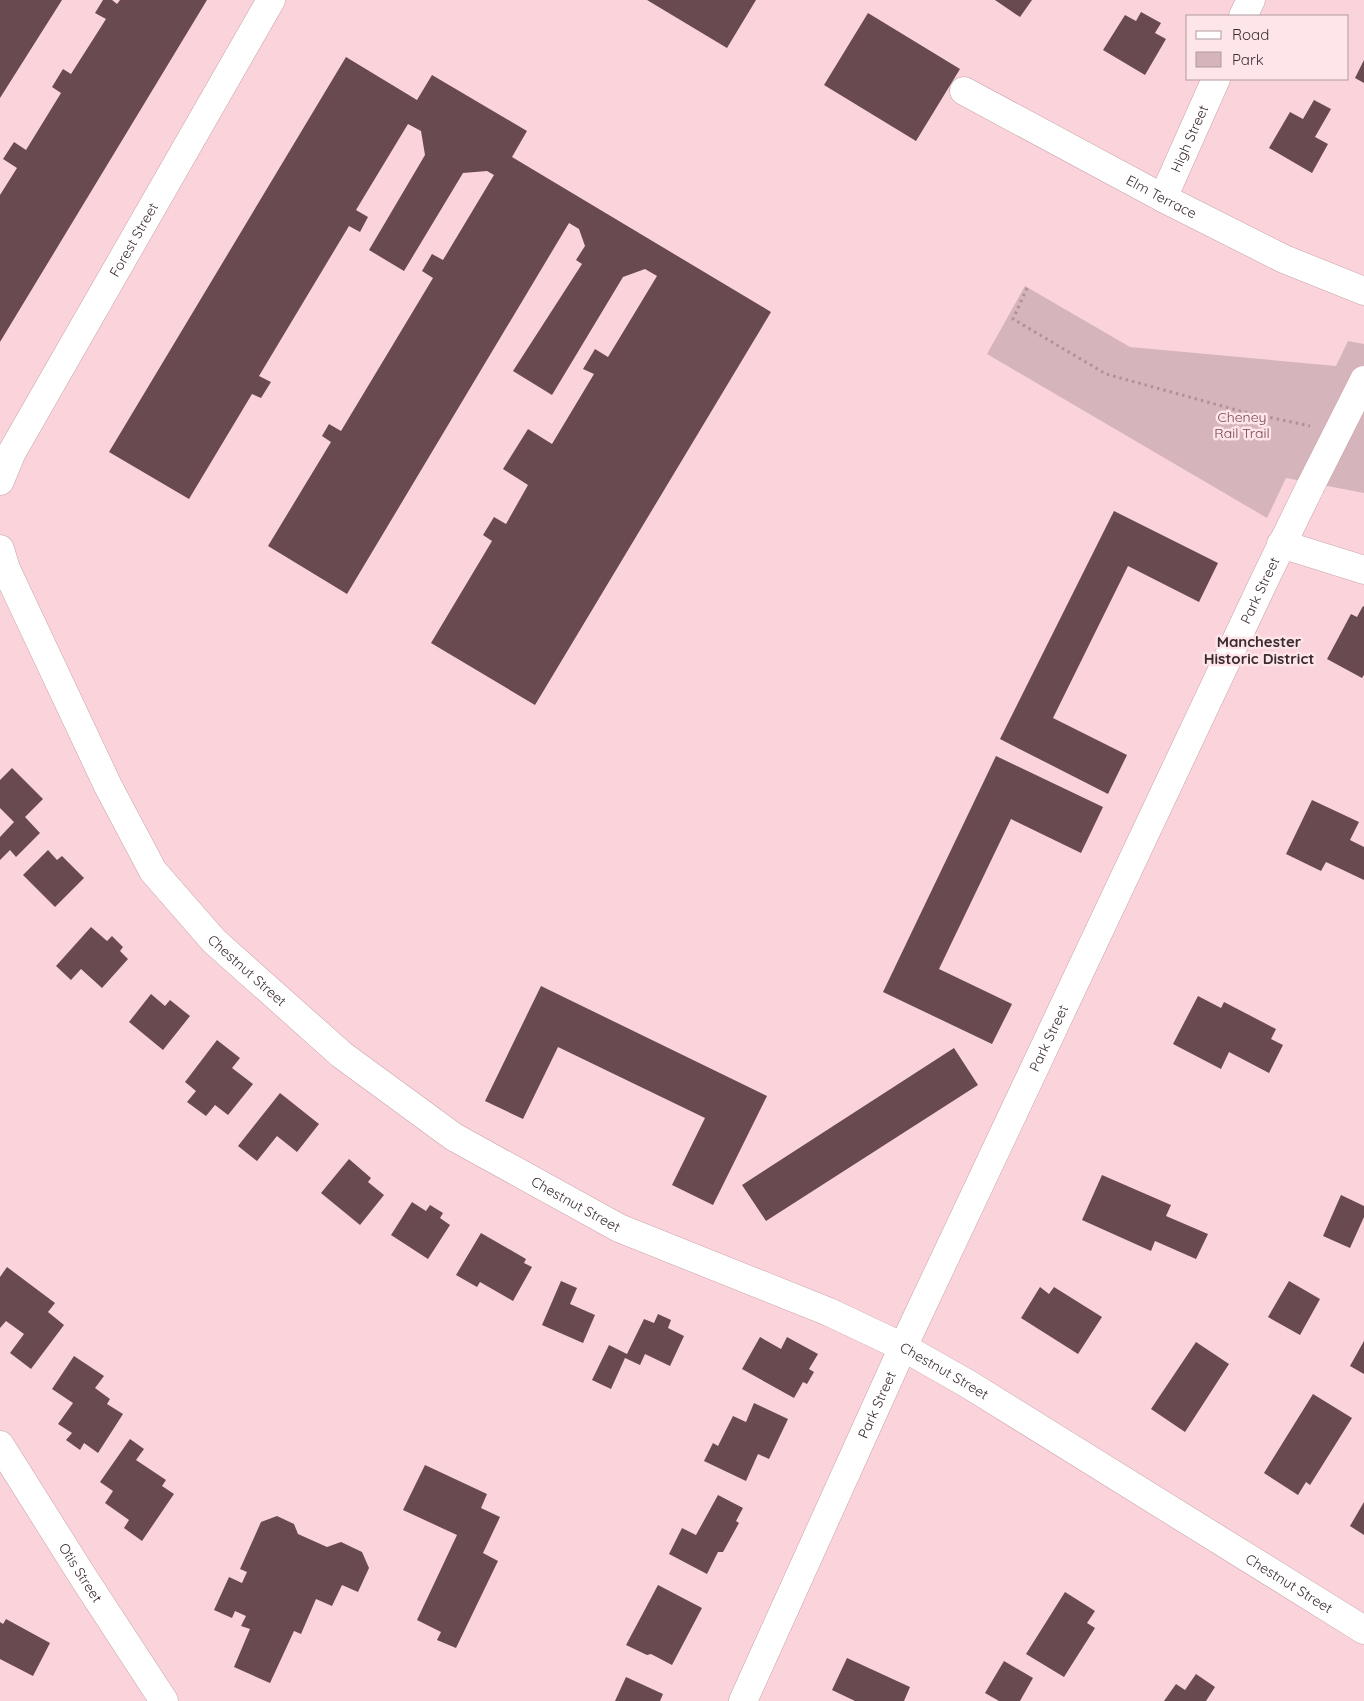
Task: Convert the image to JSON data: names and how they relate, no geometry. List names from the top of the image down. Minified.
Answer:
{"streets":{"street":["High Street","Elm Terrace","Forest Street","Park Street","Chestnut Street","Otis Street"]},"crossings":[["High Street","Elm Terrace"],["Park Street","Chestnut Street"]],"districts":["Manchester Historic District"],"parks":["Cheney Rail Trail"],"legend":["Road","Park"]}
